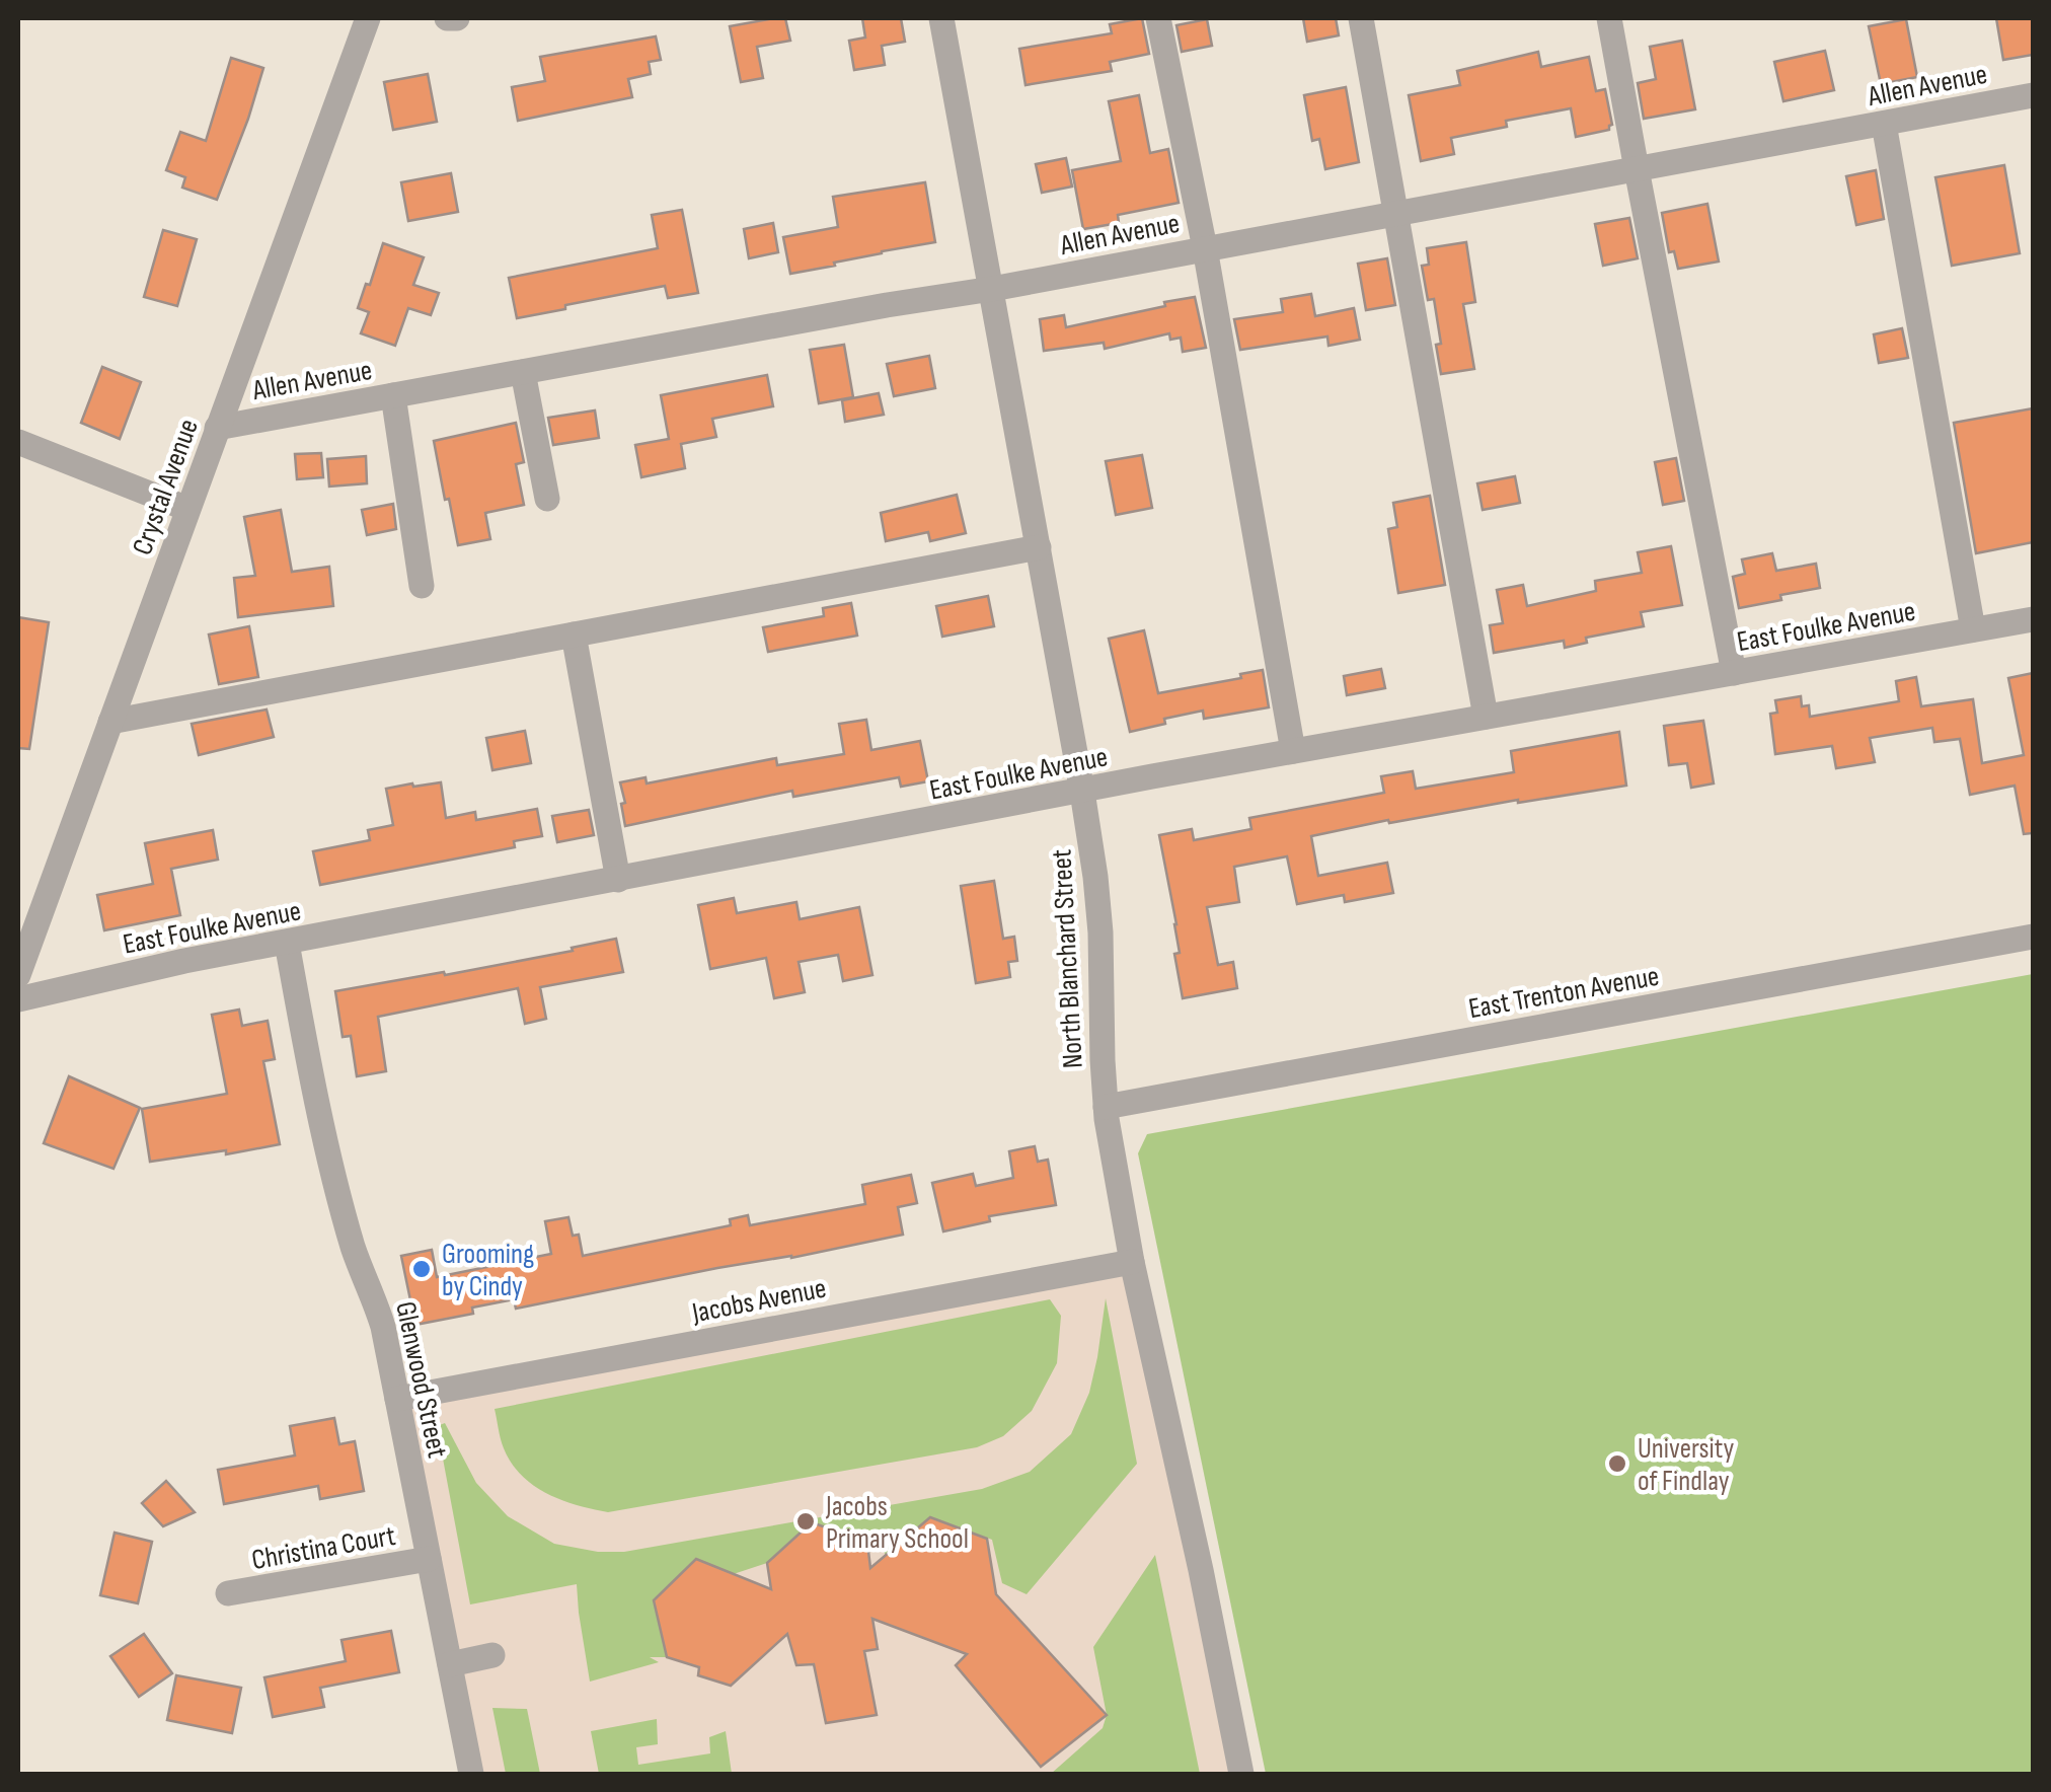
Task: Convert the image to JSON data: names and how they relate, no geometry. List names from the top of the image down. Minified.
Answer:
{"streets":{"street":["Allen Avenue","Crystal Avenue","East Foulke Avenue","North Blanchard Street","East Trenton Avenue","Jacobs Avenue","Glenwood Street","Christina Court"]},"crossings":[["Allen Avenue","Crystal Avenue"],["Allen Avenue","North Blanchard Street"],["East Foulke Avenue","North Blanchard Street"],["East Foulke Avenue","Glenwood Street"],["North Blanchard Street","East Trenton Avenue"],["North Blanchard Street","Jacobs Avenue"],["Jacobs Avenue","Glenwood Street"],["Glenwood Street","Christina Court"]],"places":["Grooming by Cindy","University of Findlay","Jacobs Primary School"]}
